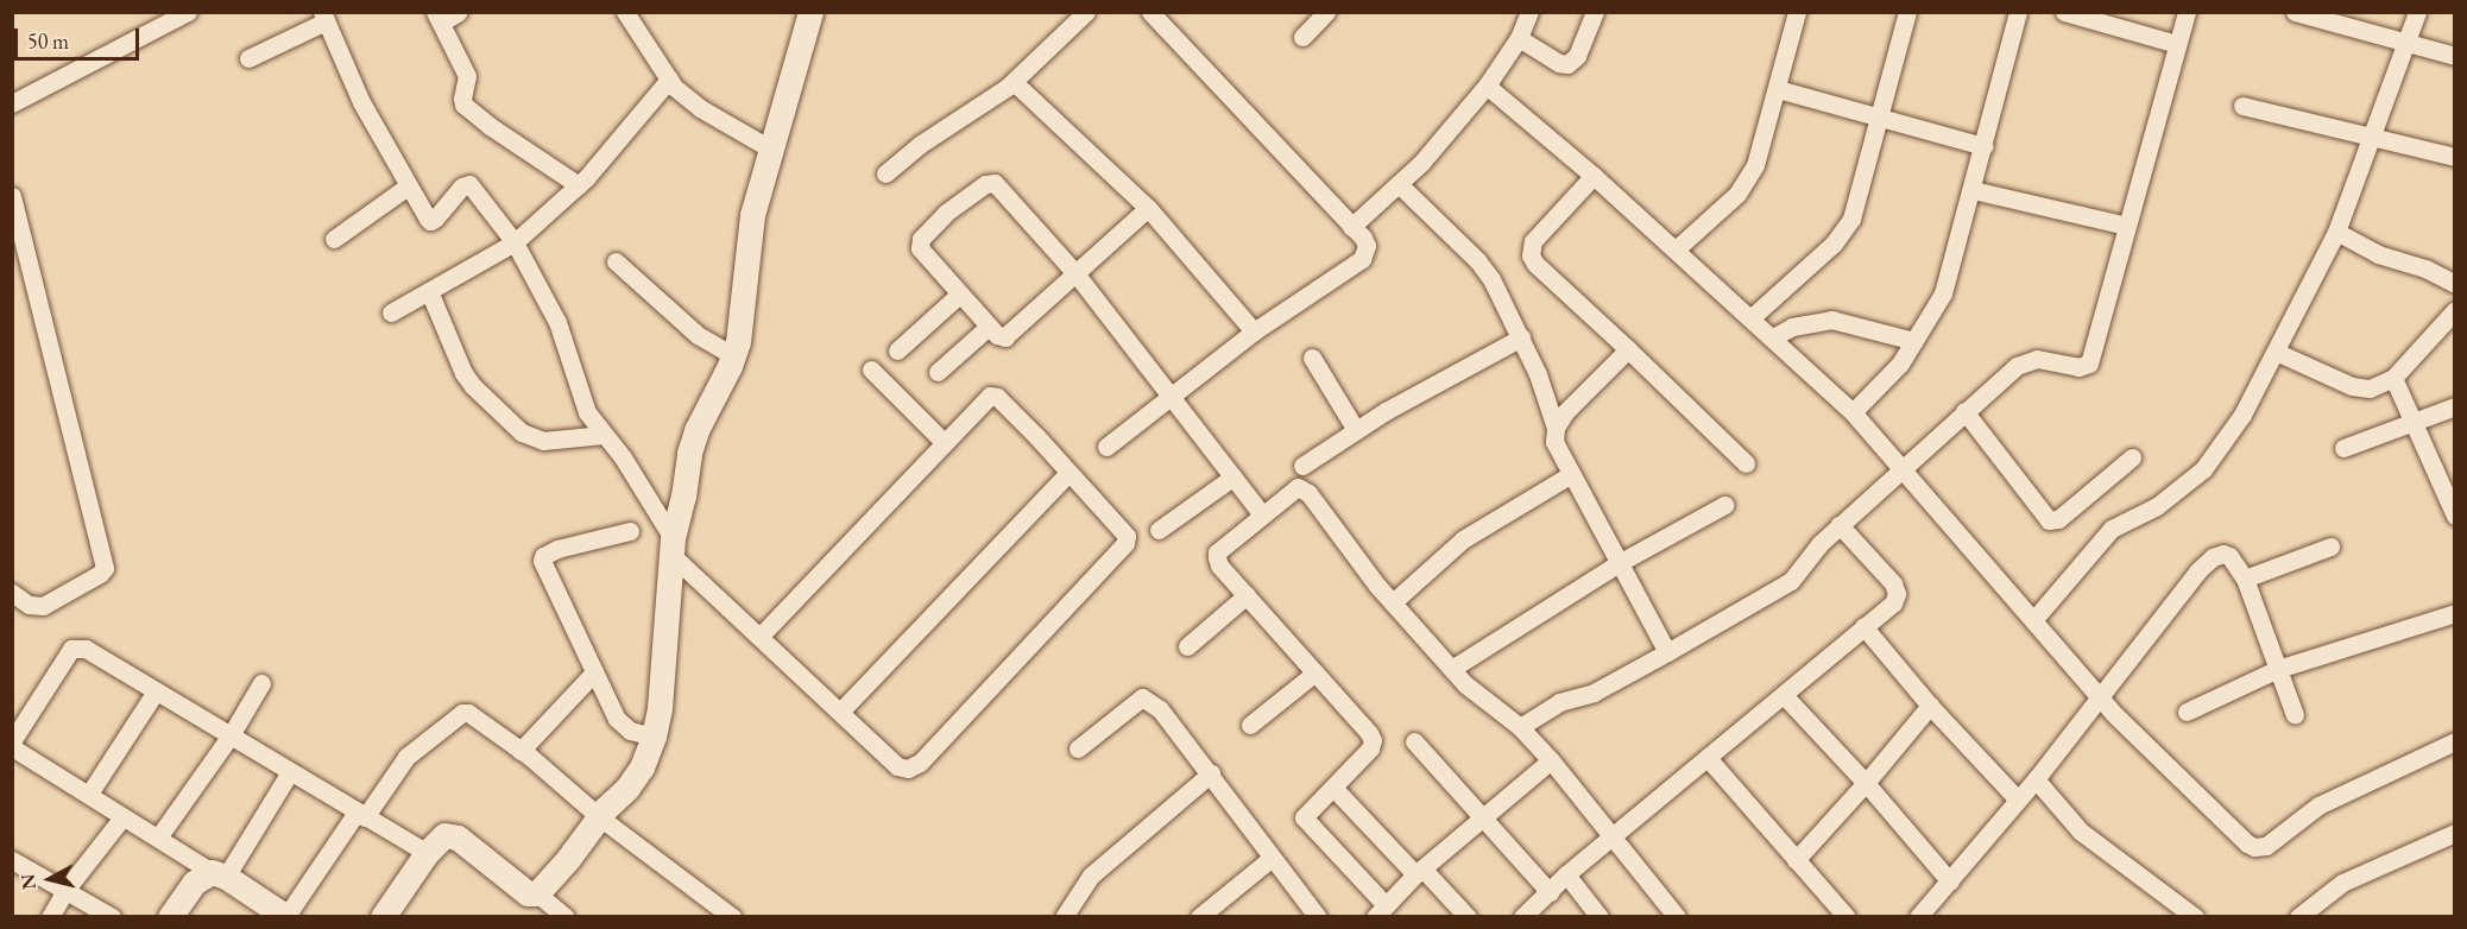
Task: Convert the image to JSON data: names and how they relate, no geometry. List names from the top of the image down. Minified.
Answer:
{"scale_bar":"50 m","north":"left"}
